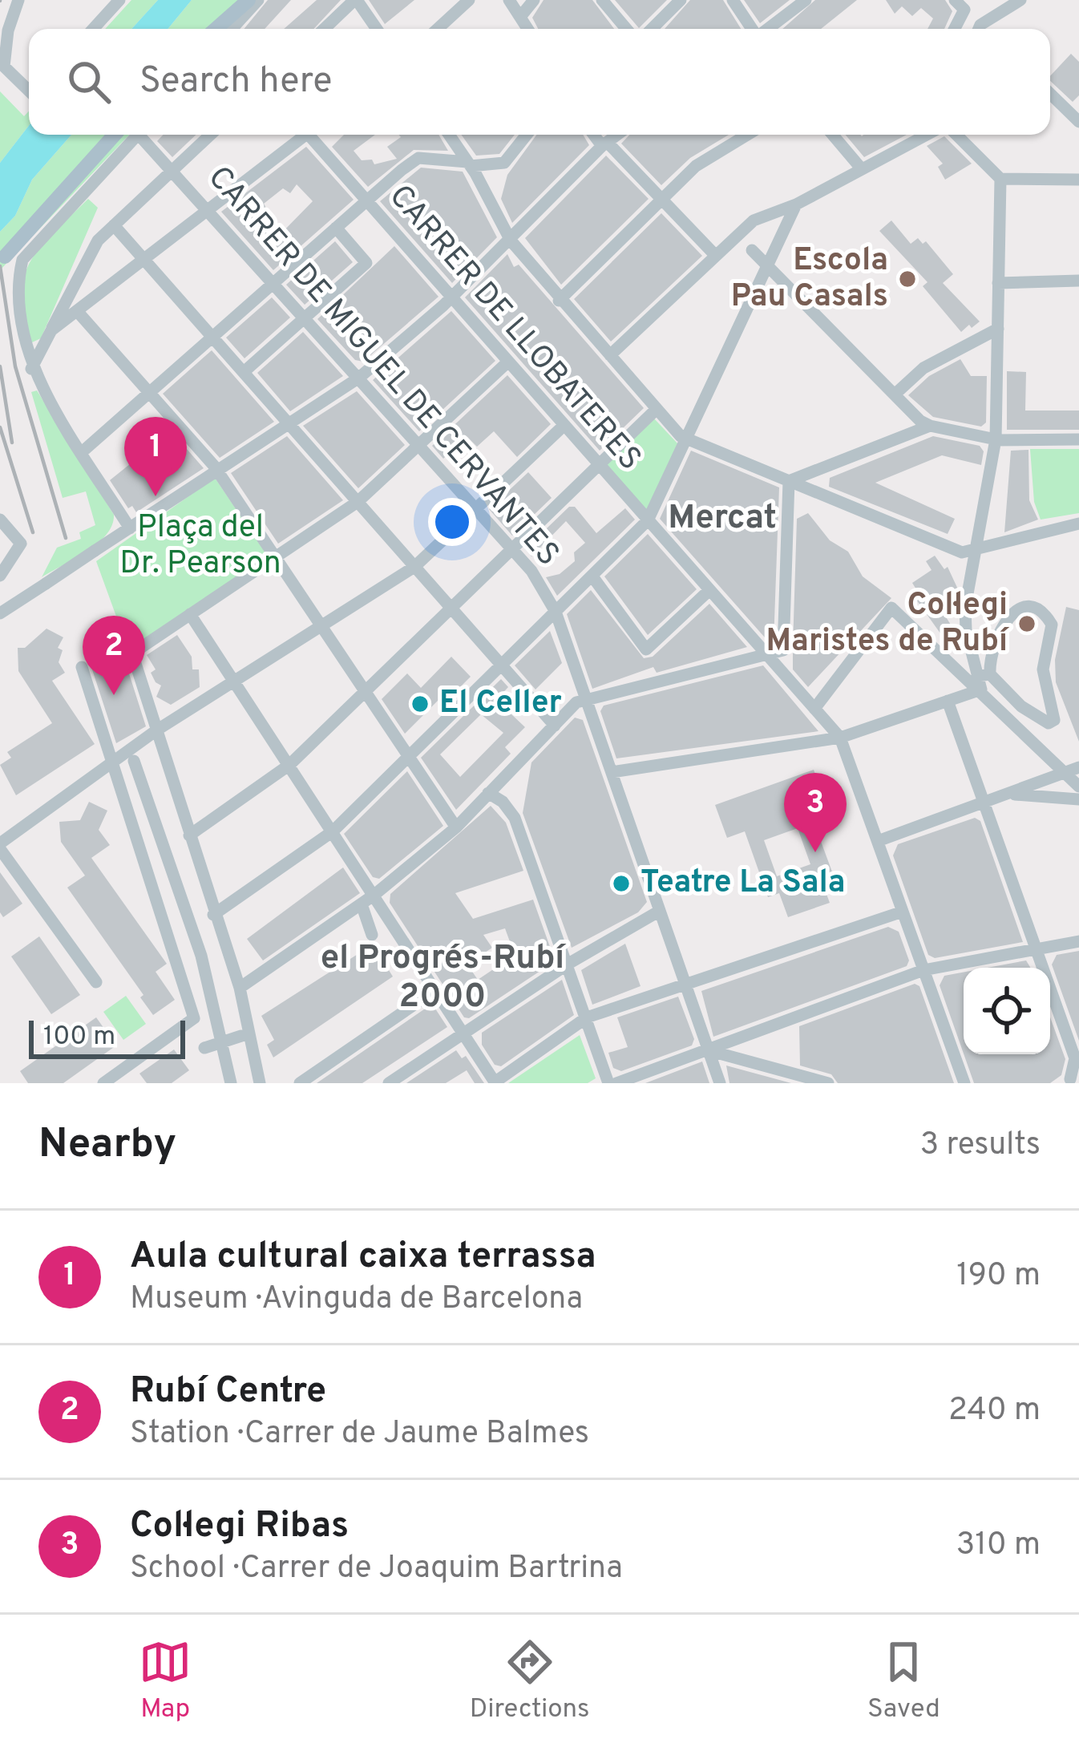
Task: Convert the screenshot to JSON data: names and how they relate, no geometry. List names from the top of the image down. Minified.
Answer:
{"streets":{"street":["CARRER DE LLOBATERES","CARRER DE MIGUEL DE CERVANTES"]},"districts":["Mercat","el Progrés-Rubí 2000"],"parks":["Plaça del Dr. Pearson"],"places":["Escola Pau Casals","Col·legi Maristes de Rubí","El Celler","Teatre La Sala"],"scale_bar":"100 m","page":{"search":"Search here","pins":["1","2","3"],"scale":"100 m","heading":["Nearby","3 results"],"list":[{"mark":"1","name":"Aula cultural caixa terrassa","note":"Museum · Avinguda de Barcelona","value":"190 m"},{"mark":"2","name":"Rubí Centre","note":"Station · Carrer de Jaume Balmes","value":"240 m"},{"mark":"3","name":"Col·legi Ribas","note":"School · Carrer de Joaquim Bartrina","value":"310 m"}],"nav":["Map","Directions","Saved"]}}
